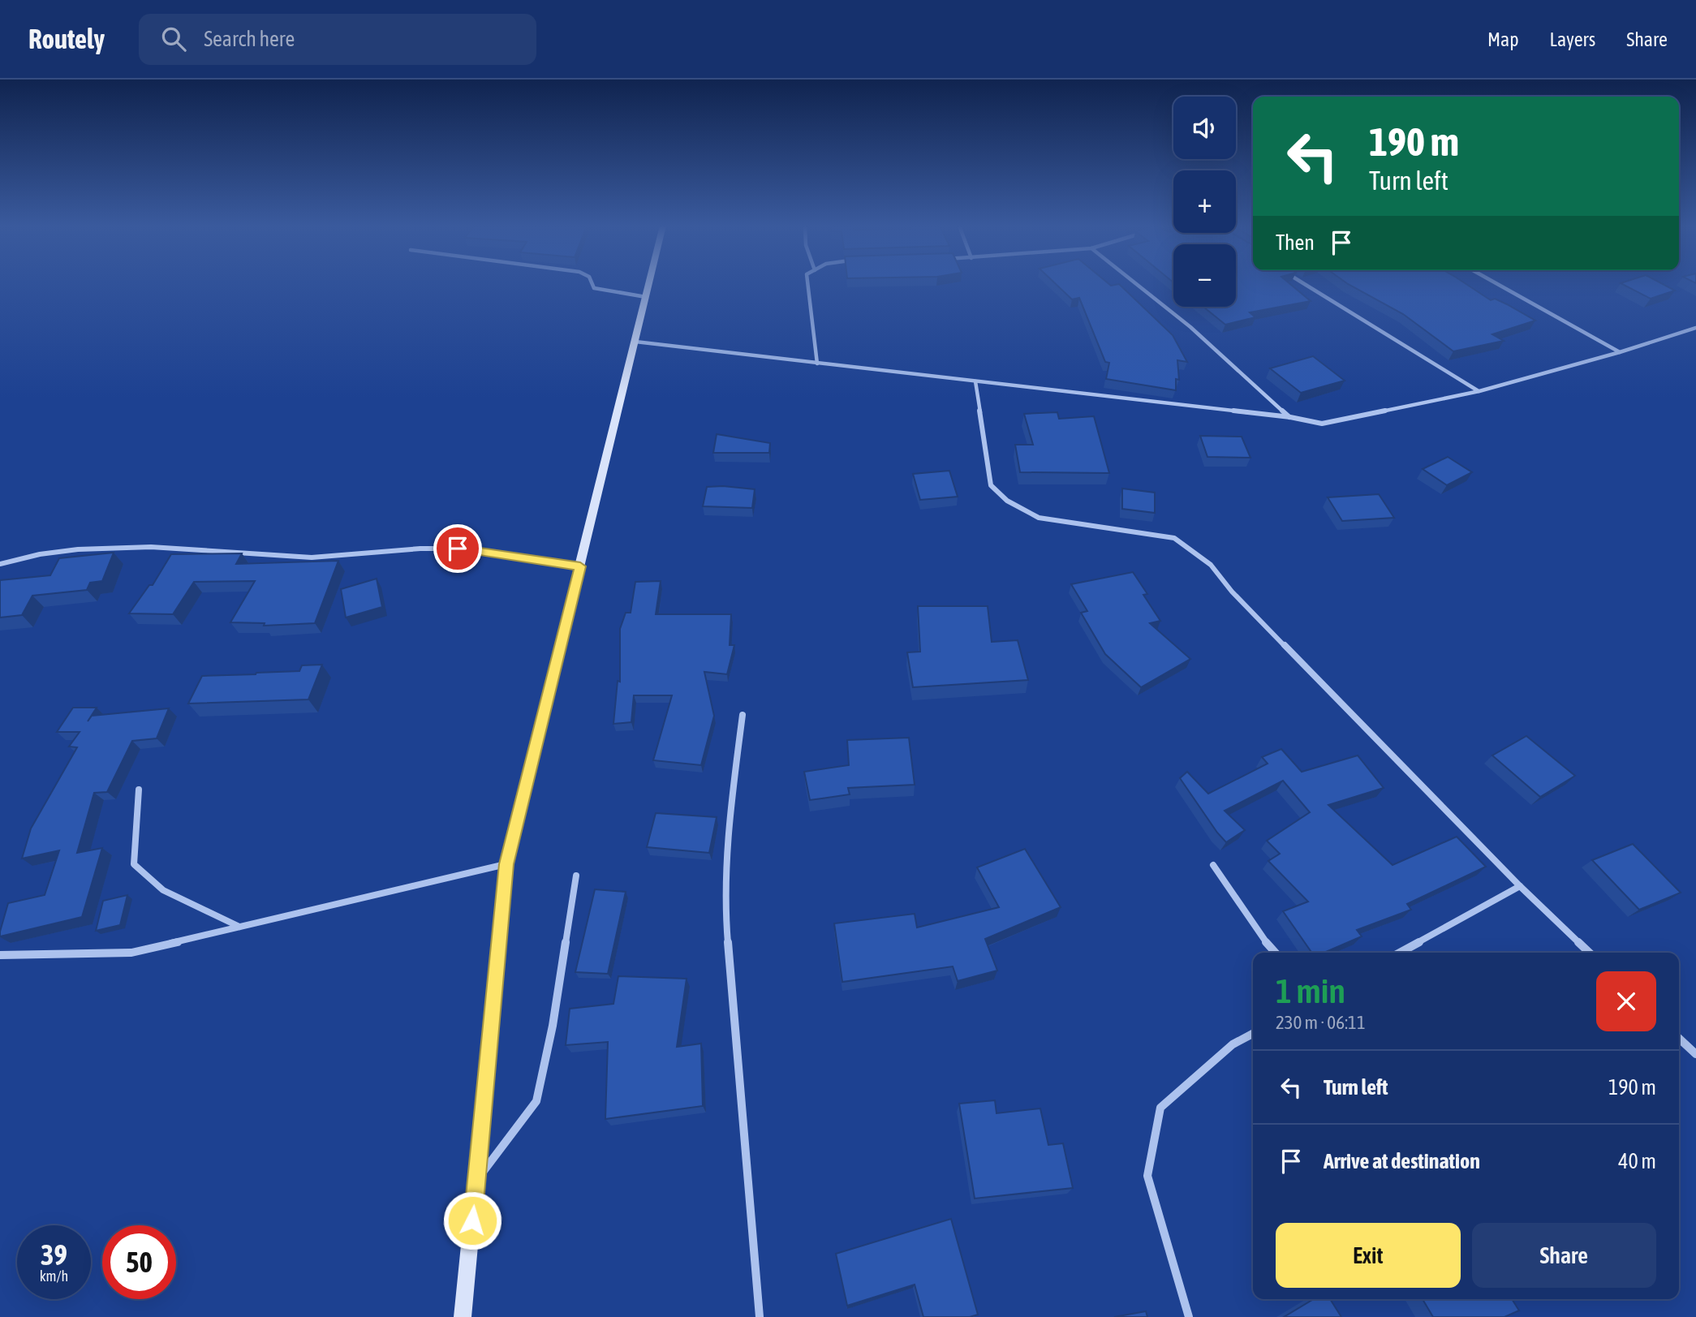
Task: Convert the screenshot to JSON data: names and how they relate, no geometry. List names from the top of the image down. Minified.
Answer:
{"page":{"header":"Routely","search":"Search here","nav":["Map","Layers","Share"],"map_buttons":["+","−"],"turn":["190 m","Turn left"],"then":"Then","heading":["1 min","230 m · 06:11"],"list":[{"name":"Turn left","value":"190 m"},{"name":"Arrive at destination","value":"40 m"}],"buttons":["Exit","Share"],"speed":"39 km/h","limit":"50"}}
